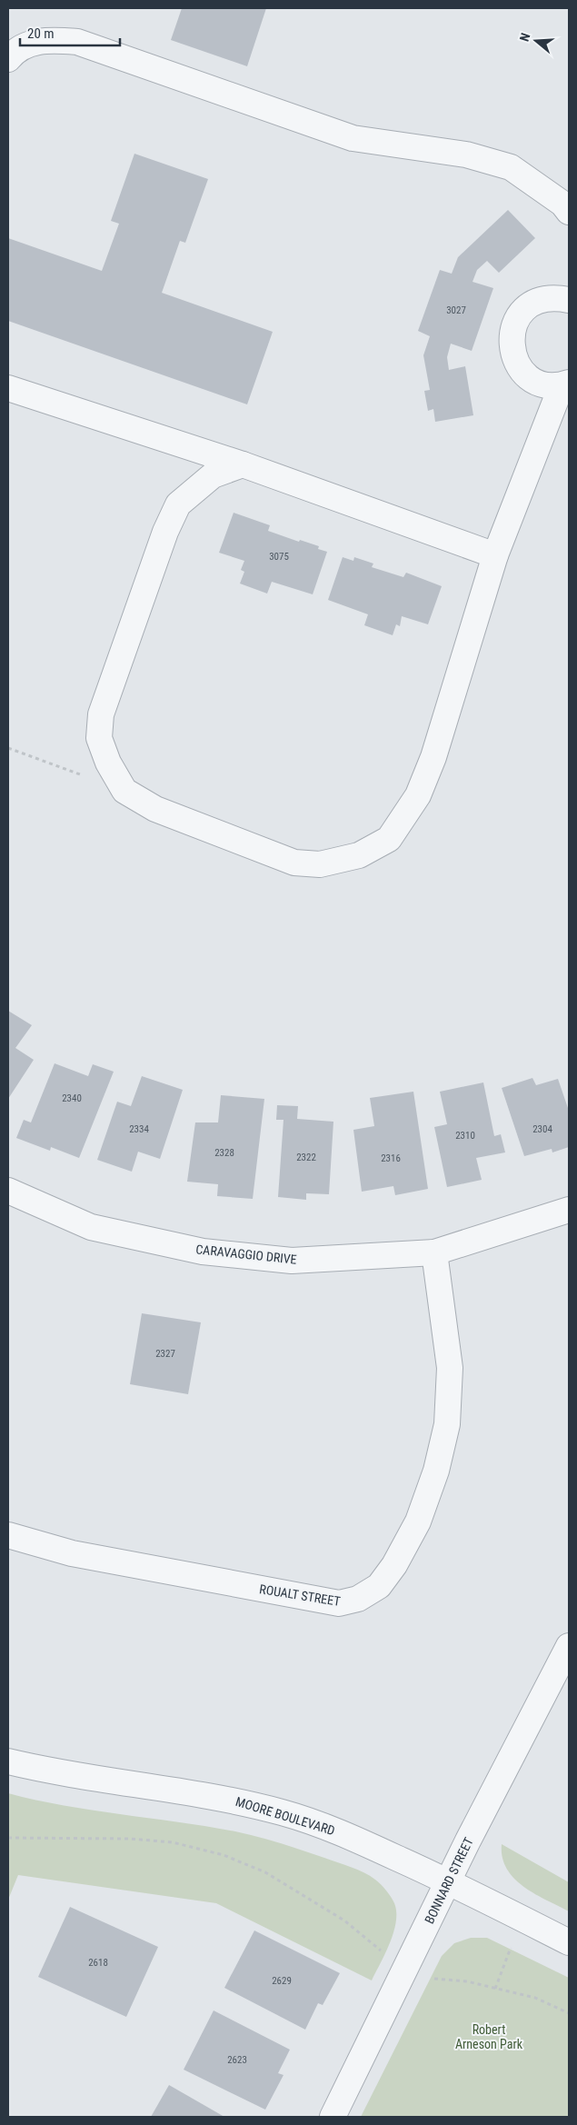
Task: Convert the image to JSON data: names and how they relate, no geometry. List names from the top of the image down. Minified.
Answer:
{"streets":{"street":["CARAVAGGIO DRIVE","ROUALT STREET","MOORE BOULEVARD","BONNARD STREET"]},"crossings":[["CARAVAGGIO DRIVE","ROUALT STREET"],["MOORE BOULEVARD","BONNARD STREET"]],"parks":["Robert Arneson Park"],"house_numbers":["3027","3075","2340","2334","2304","2310","2328","2322","2316","2327","2618","2629","2623"],"scale_bar":"20 m","north":"left"}
